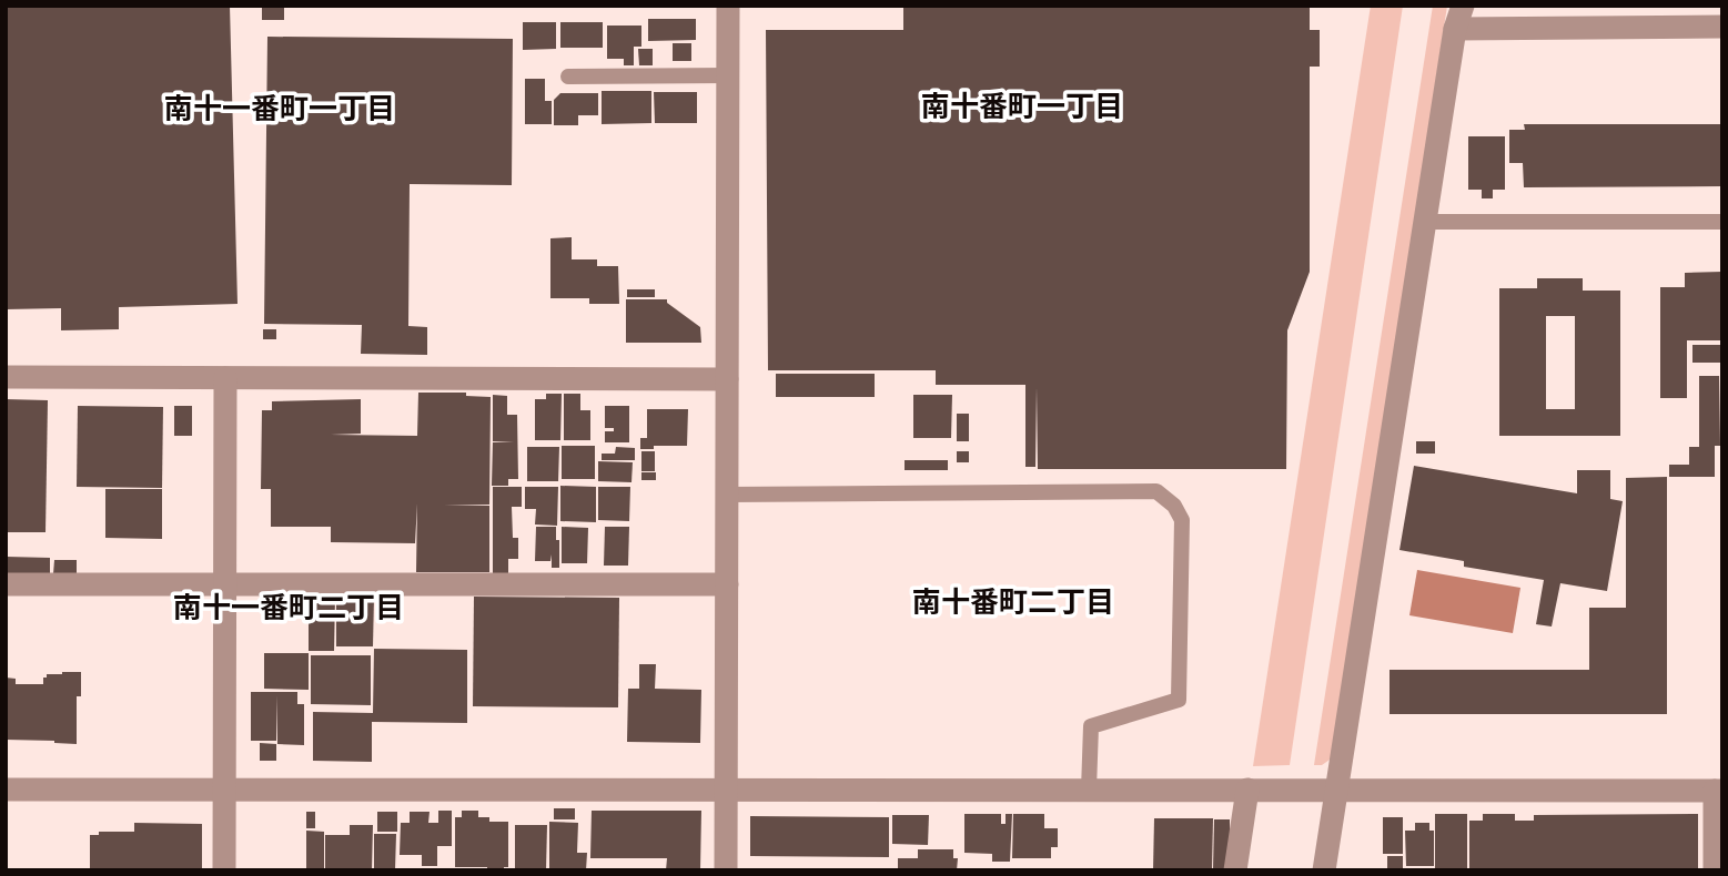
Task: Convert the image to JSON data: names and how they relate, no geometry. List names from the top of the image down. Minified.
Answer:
{"districts":["南十番町一丁目","南十一番町一丁目","南十番町二丁目","南十一番町二丁目"]}
